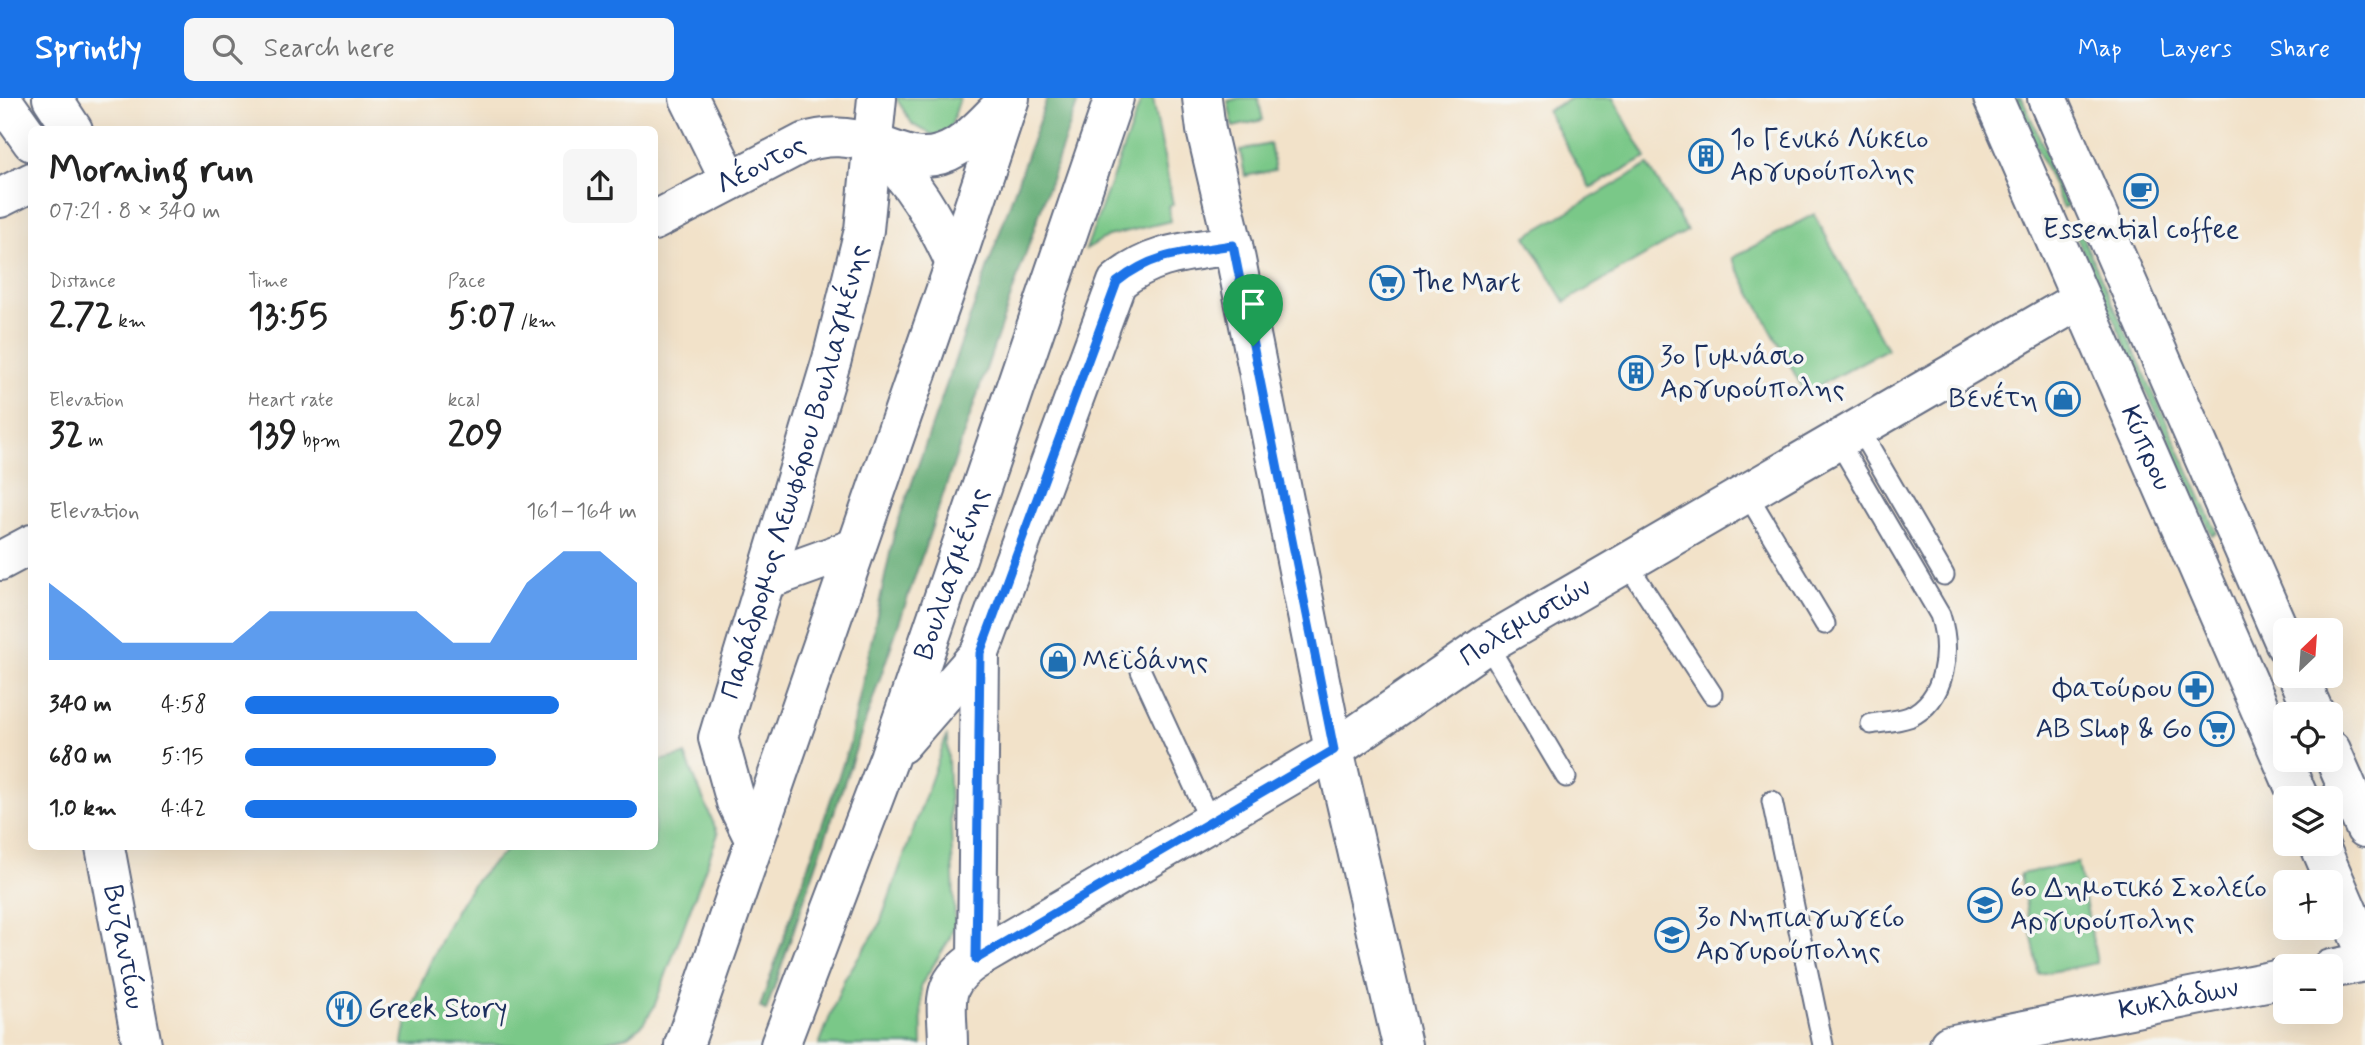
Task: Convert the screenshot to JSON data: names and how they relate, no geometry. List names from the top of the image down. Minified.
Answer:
{"streets":{"street":["Λέοντος","Κύπρου","Παράδρομος Λεωφόρου Βουλιαγμένης","Βουλιαγμένης","Πολεμιστών","Βυζαντίου","Κυκλάδων"]},"crossings":[["Λέοντος","Παράδρομος Λεωφόρου Βουλιαγμένης"],["Κύπρου","Πολεμιστών"]],"places":{"building":["1ο Γενικό Λύκειο Αργυρούπολης","3ο Γυμνάσιο Αργυρούπολης"],"cafe":["Essential coffee"],"supermarket":["The Mart","ΑΒ Shop & Go"],"shop":["Βενέτη","Μεϊδάνης"],"pharmacy":["Φατούρου"],"school or university":["6ο Δημοτικό Σχολείο Αργυρούπολης","3ο Νηπιαγωγείο Αργυρούπολης"],"restaurant":["Greek Story"]},"north":"top right","page":{"header":"Sprintly","search":"Search here","nav":["Map","Layers","Share"],"heading":["Morning run","07:21 · 8 × 340 m"],"stats":[["Distance","2.72 km"],["Time","13:55"],["Pace","5:07 /km"],["Elevation","32 m"],["Heart rate","139 bpm"],["kcal","209"]],"chart":["Elevation","161–164 m"],"map_buttons":["+","−"],"list":[{"name":"340 m","note":"4:58"},{"name":"680 m","note":"5:15"},{"name":"1.0 km","note":"4:42"}]}}
